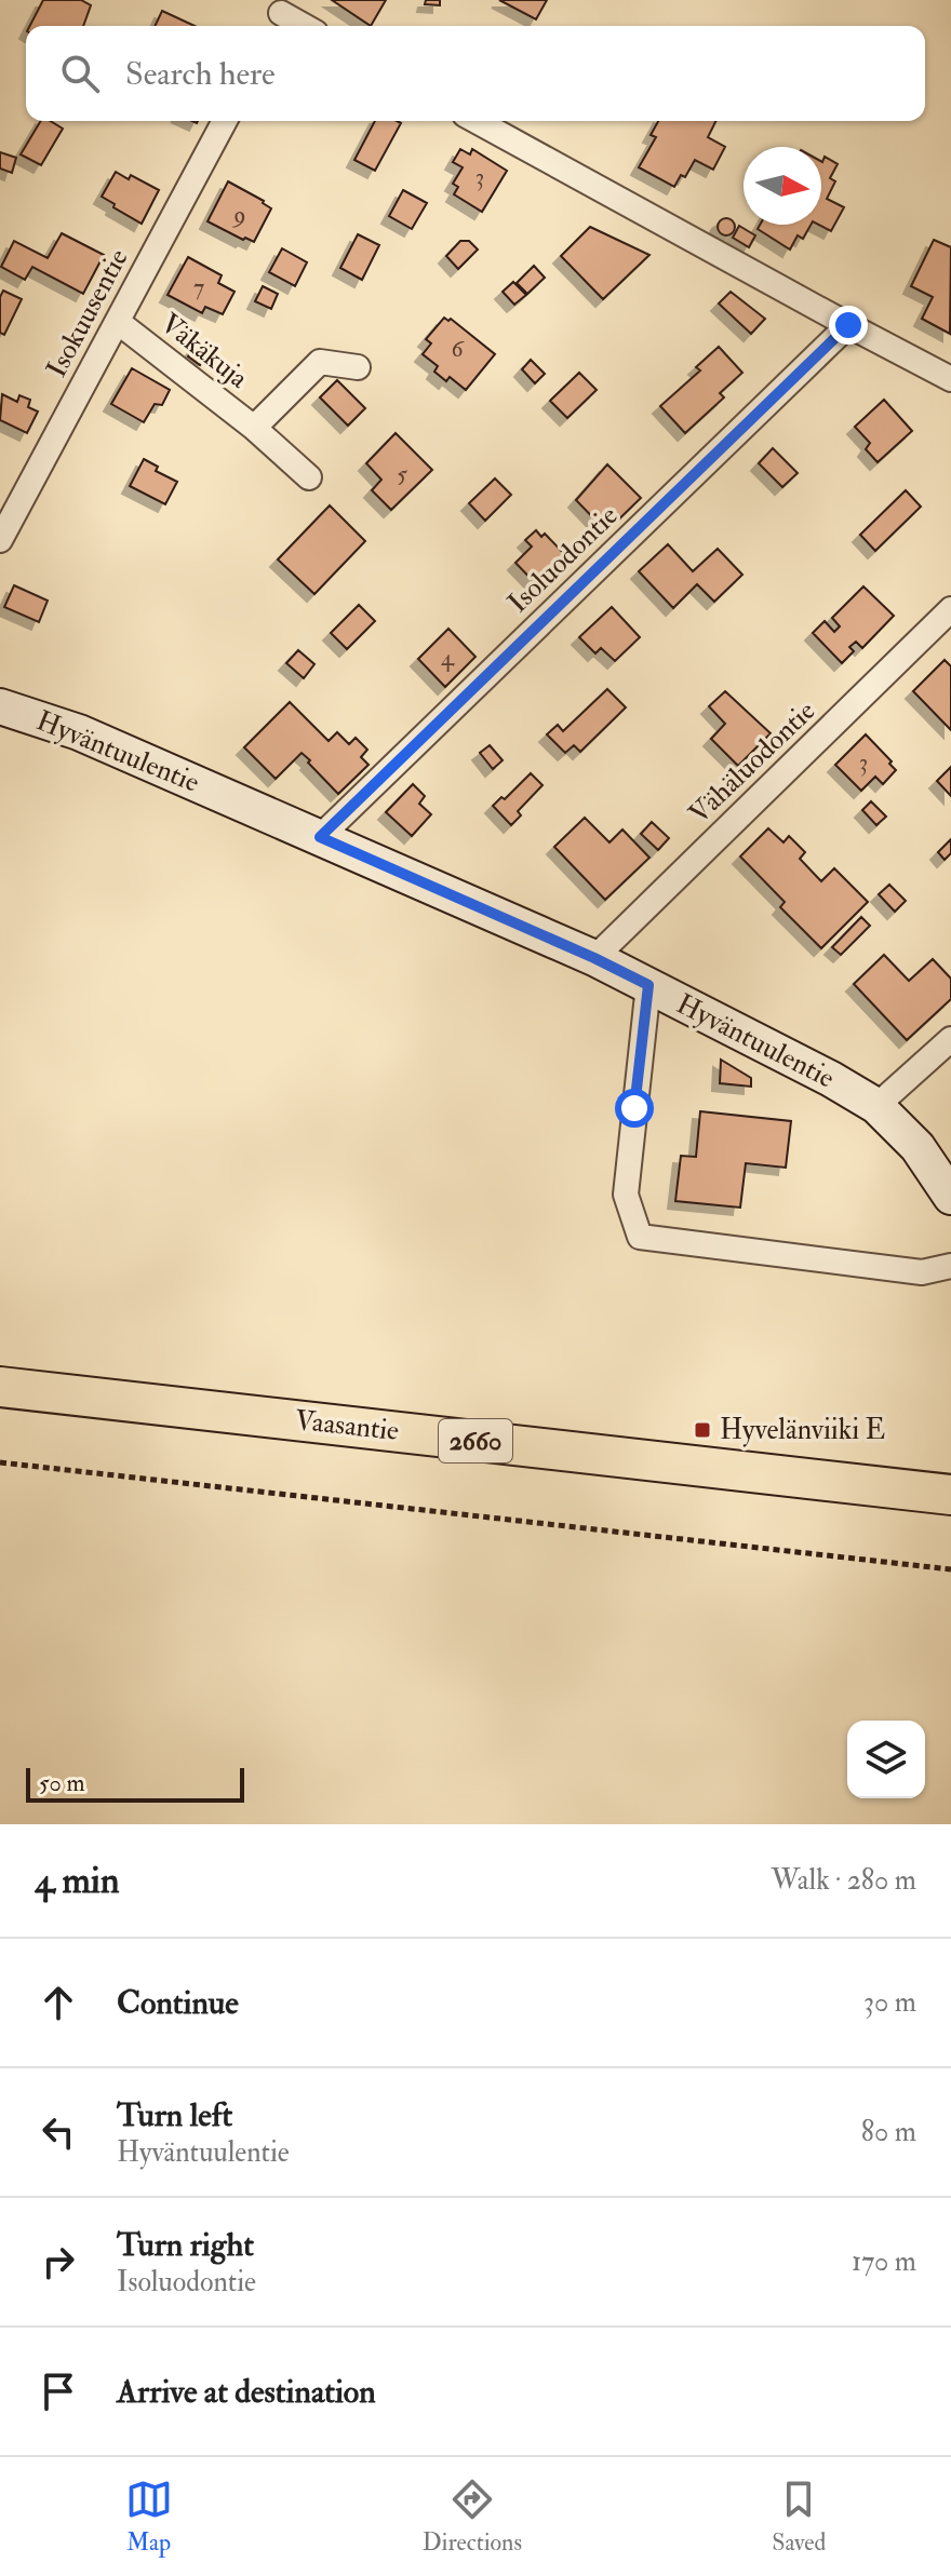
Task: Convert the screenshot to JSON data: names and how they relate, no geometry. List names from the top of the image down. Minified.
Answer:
{"streets":{"main road":["Vaasantie","2660"],"street":["Isokuusentie","Väkäkuja","Isoluodontie","Hyväntuulentie","Vähäluodontie"]},"crossings":[["Isokuusentie","Väkäkuja"],["Isoluodontie","Hyväntuulentie"],["Hyväntuulentie","Vähäluodontie"]],"places":{"transit":["Hyvelänviiki E"]},"house_numbers":["3","9","7","6","5","4","3"],"scale_bar":"50 m","north":"right","page":{"search":"Search here","scale":"50 m","heading":["4 min","Walk · 280 m"],"list":[["Continue","30 m"],["Turn left","Hyväntuulentie","80 m"],["Turn right","Isoluodontie","170 m"],"Arrive at destination"],"nav":["Map","Directions","Saved"]}}
